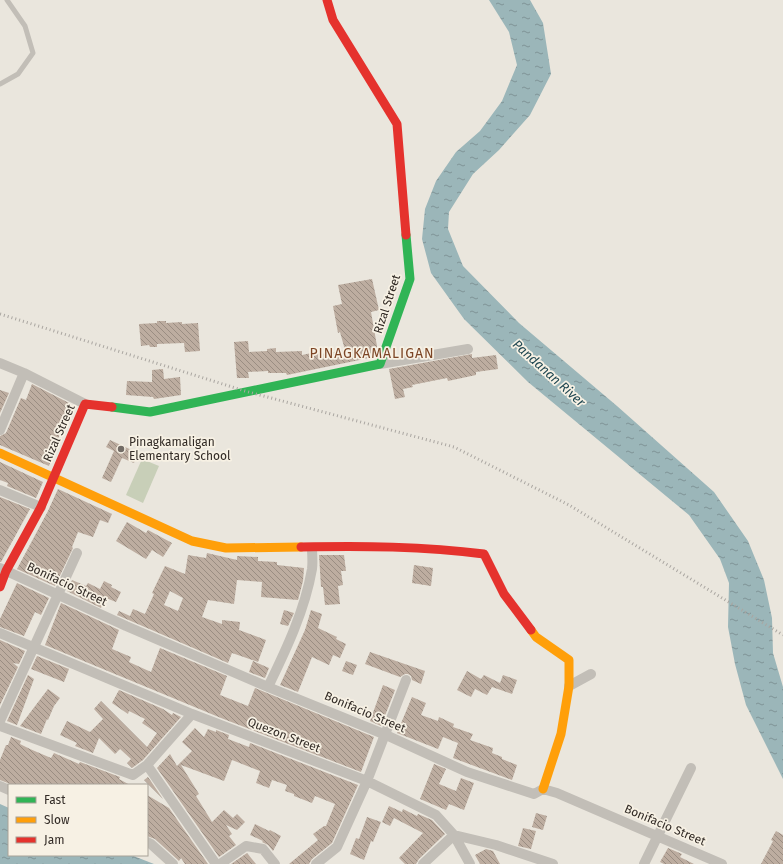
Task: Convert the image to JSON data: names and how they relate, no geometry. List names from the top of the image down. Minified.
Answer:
{"streets":{"street":["Rizal Street","Bonifacio Street","Quezon Street"]},"districts":["PINAGKAMALIGAN"],"water":["Pandanan River"],"places":["Pinagkamaligan Elementary School"],"legend":["Fast","Slow","Jam"]}
